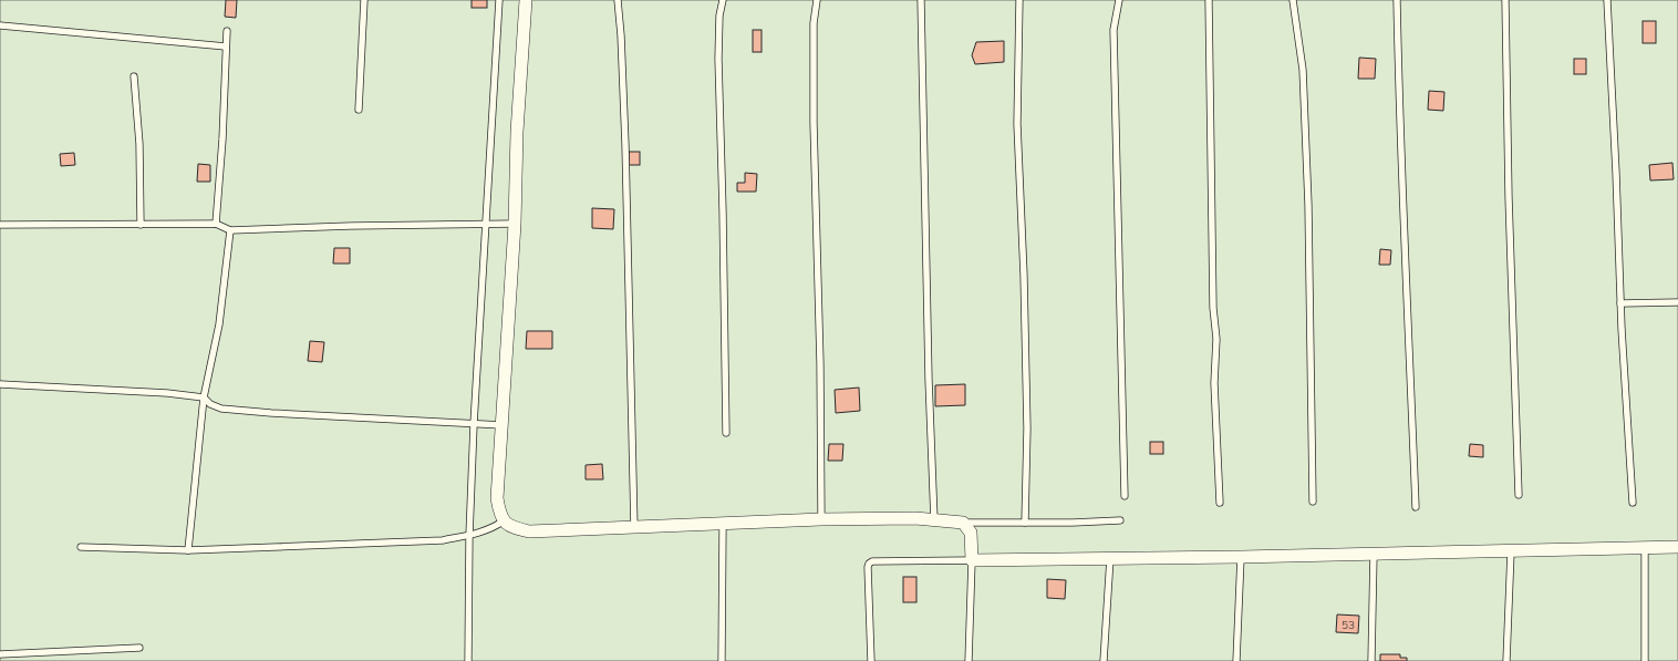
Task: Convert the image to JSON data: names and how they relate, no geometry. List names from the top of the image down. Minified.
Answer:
{"house_numbers":["53"]}
